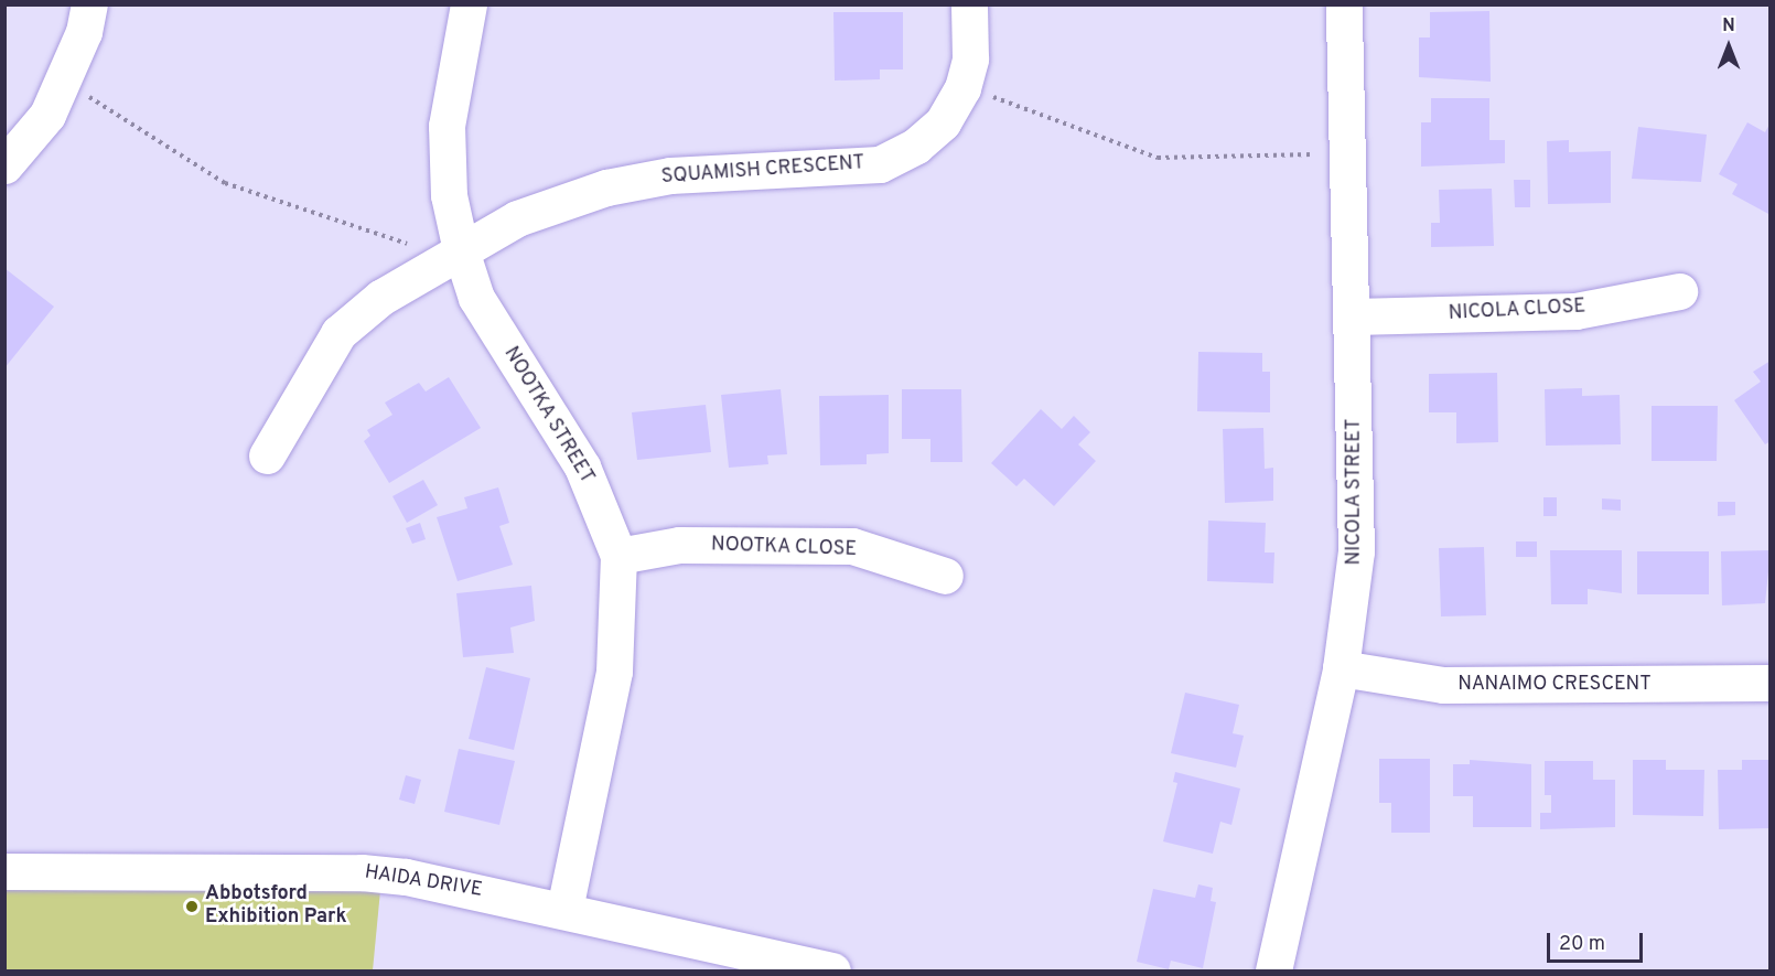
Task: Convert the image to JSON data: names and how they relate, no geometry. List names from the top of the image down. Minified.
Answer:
{"streets":{"street":["SQUAMISH CRESCENT","NICOLA CLOSE","NOOTKA STREET","NICOLA STREET","NOOTKA CLOSE","NANAIMO CRESCENT","HAIDA DRIVE"]},"crossings":[["SQUAMISH CRESCENT","NOOTKA STREET"],["NICOLA CLOSE","NICOLA STREET"],["NOOTKA STREET","NOOTKA CLOSE"],["NOOTKA STREET","HAIDA DRIVE"],["NICOLA STREET","NANAIMO CRESCENT"]],"places":["Abbotsford Exhibition Park"],"scale_bar":"20 m","north":"top"}
